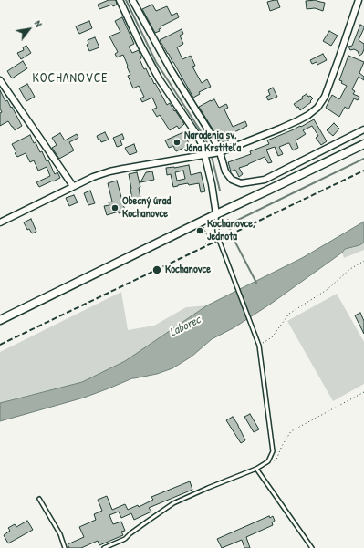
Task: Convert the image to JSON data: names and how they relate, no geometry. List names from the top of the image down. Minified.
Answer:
{"districts":["KOCHANOVCE"],"water":["Laborec"],"places":["Narodenia sv. Jána Krstiteľa","Obecný úrad Kochanovce","Kochanovce, Jednota","Kochanovce"],"north":"top right"}
